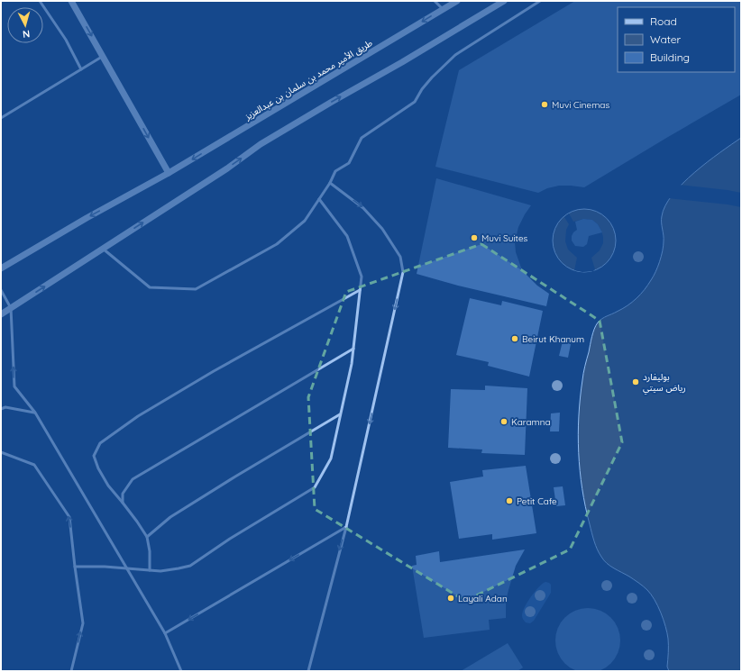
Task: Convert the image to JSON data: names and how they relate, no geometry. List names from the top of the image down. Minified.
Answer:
{"streets":{"street":["طريق الأمير محمد بن سلمان بن عبدالعزيز"]},"places":["Muvi Cinemas","Muvi Suites","Beirut Khanum","بوليفارد رياض سيتي","Karamna","Petit Cafe","Layali Adan"],"legend":["Road","Water","Building"],"north":"bottom"}
